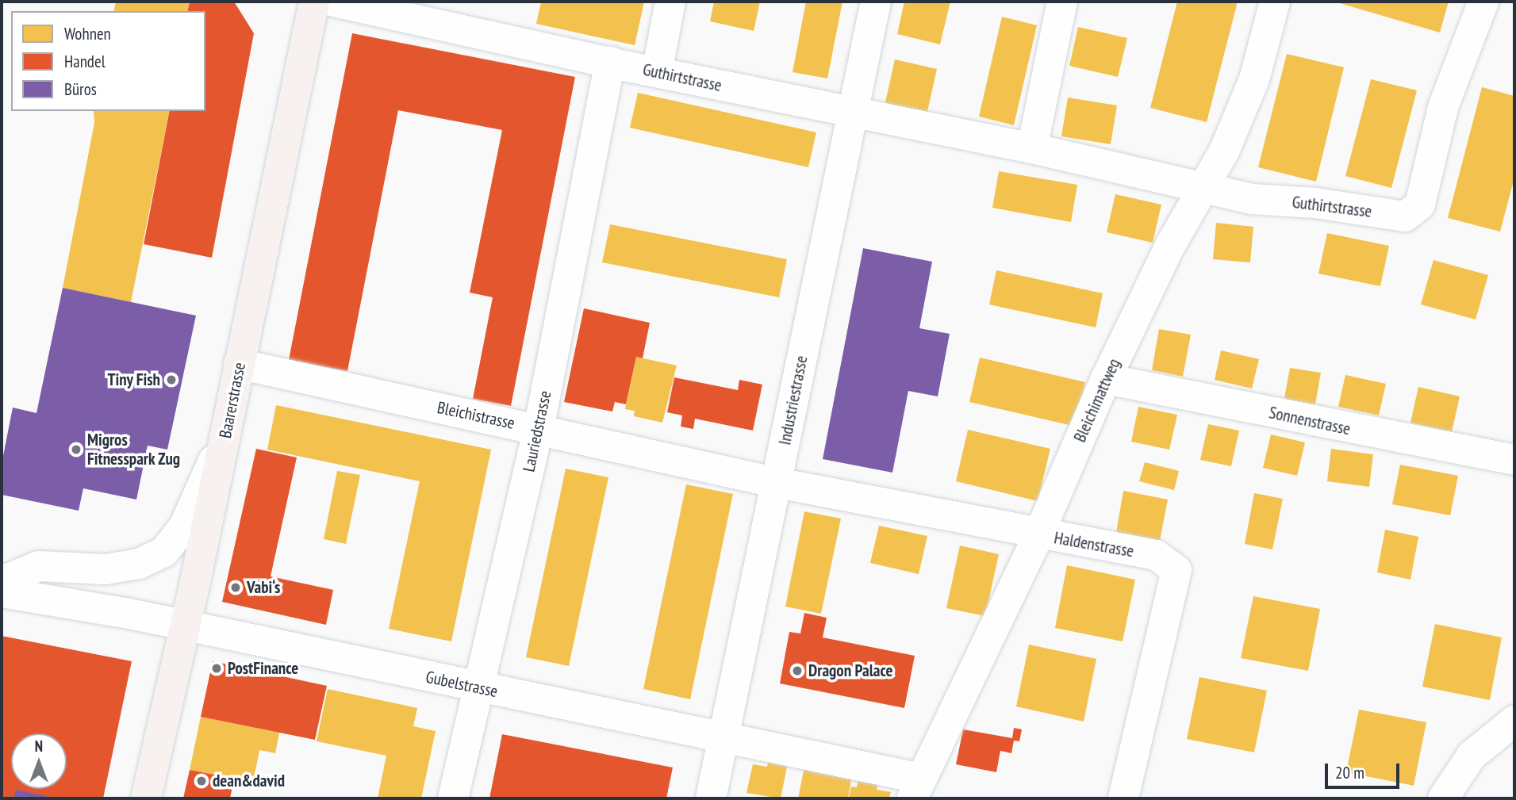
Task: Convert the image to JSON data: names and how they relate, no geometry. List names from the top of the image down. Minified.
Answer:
{"streets":{"main road":["Baarerstrasse"],"street":["Guthirtstrasse","Industriestrasse","Bleichimattweg","Bleichistrasse","Sonnenstrasse","Lauriedstrasse","Haldenstrasse","Gubelstrasse"]},"crossings":[["Guthirtstrasse","Industriestrasse"],["Guthirtstrasse","Bleichimattweg"],["Guthirtstrasse","Lauriedstrasse"],["Baarerstrasse","Bleichistrasse"],["Baarerstrasse","Gubelstrasse"],["Industriestrasse","Bleichistrasse"],["Industriestrasse","Haldenstrasse"],["Industriestrasse","Gubelstrasse"],["Bleichimattweg","Sonnenstrasse"],["Bleichimattweg","Haldenstrasse"],["Bleichimattweg","Gubelstrasse"],["Bleichistrasse","Lauriedstrasse"],["Bleichistrasse","Haldenstrasse"],["Lauriedstrasse","Gubelstrasse"]],"places":["Tiny Fish","Migros Fitnesspark Zug","Vabi‘s","PostFinance","Dragon Palace","dean&david"],"legend":["Wohnen","Handel","Büros"],"scale_bar":"20 m","north":"top"}
